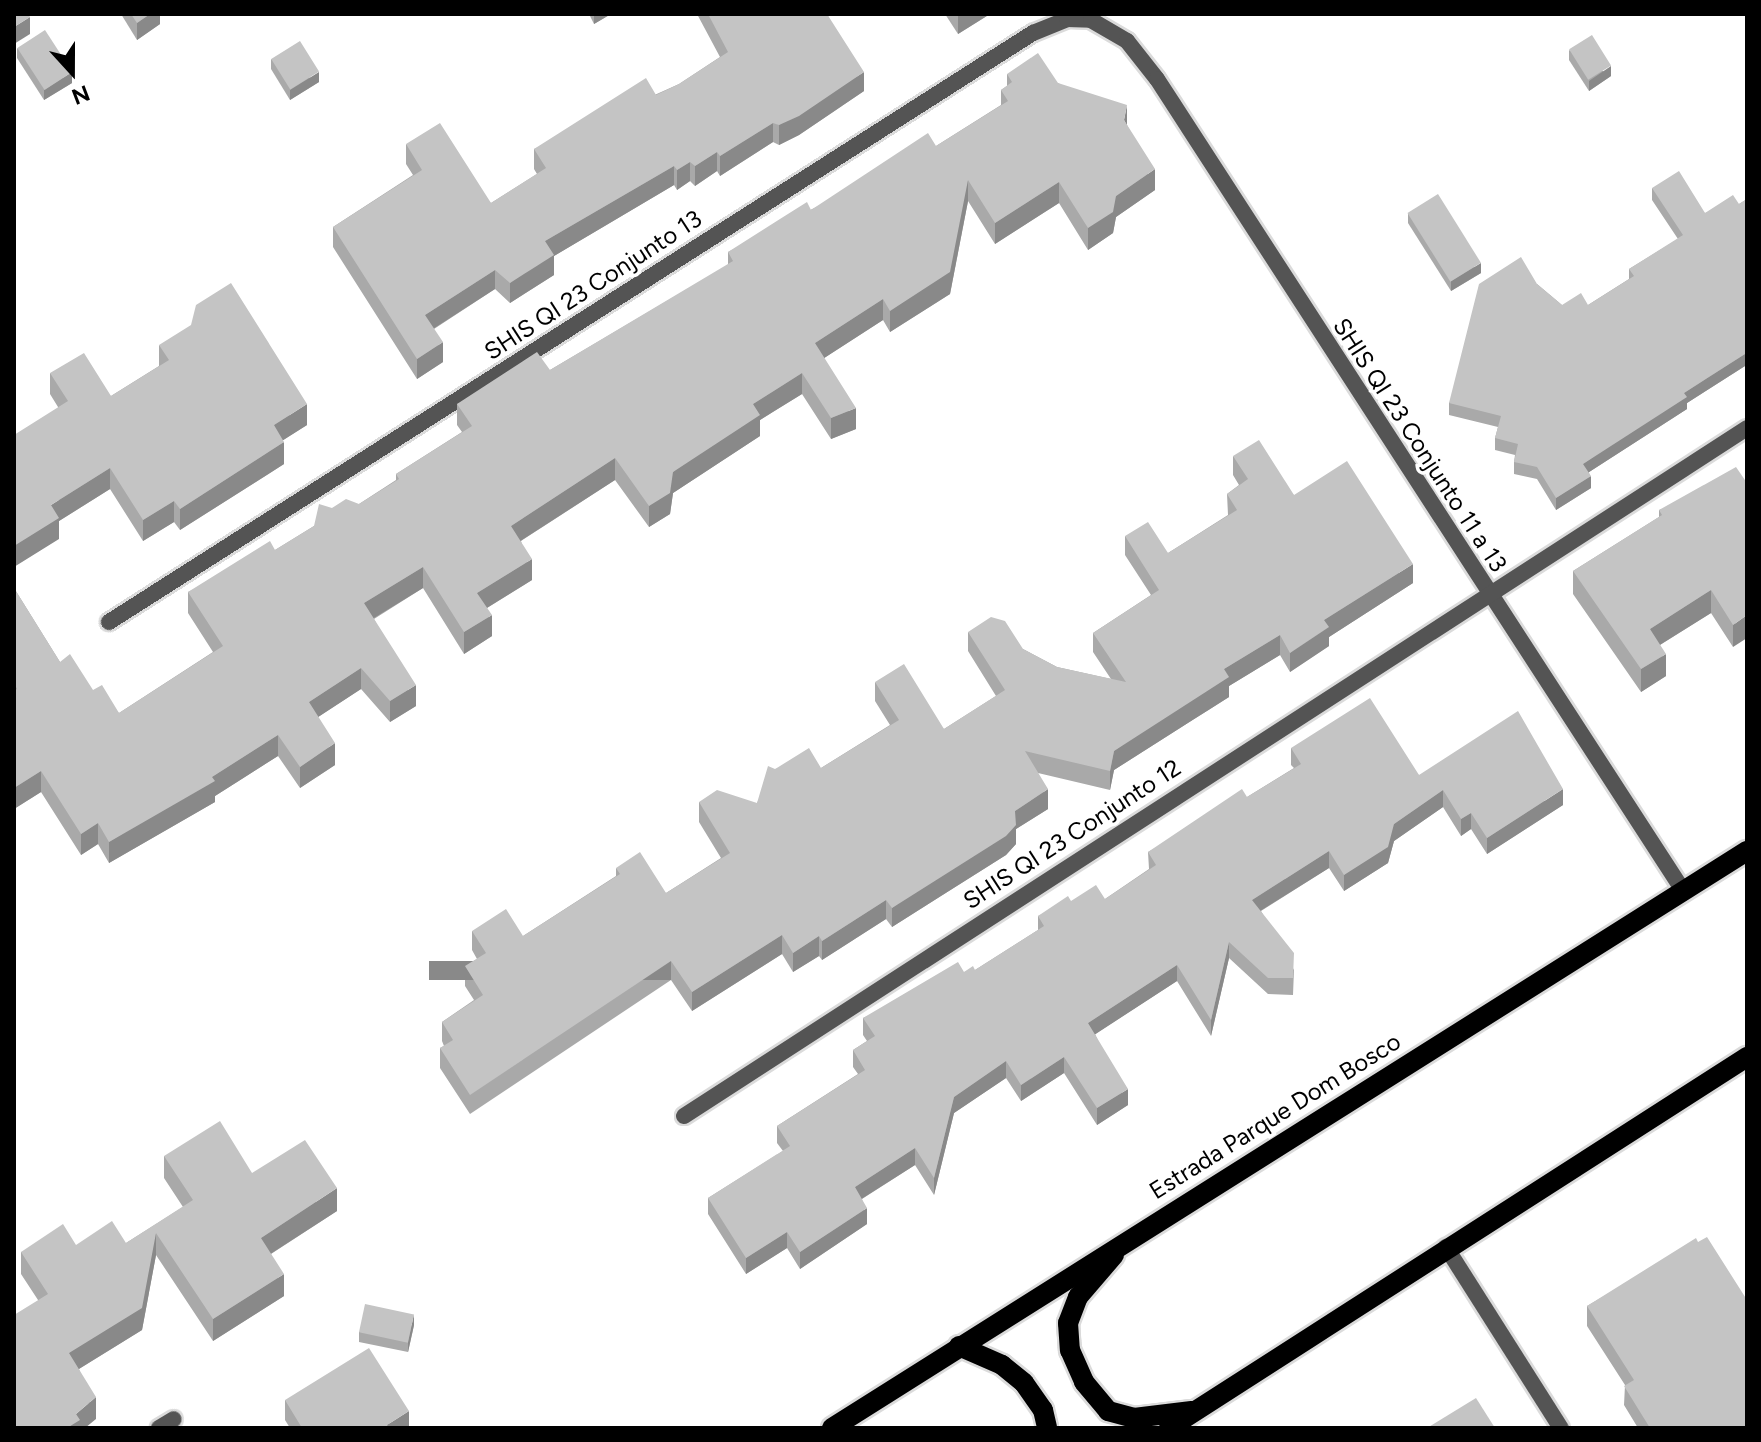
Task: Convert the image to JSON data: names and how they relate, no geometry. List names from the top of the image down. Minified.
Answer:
{"streets":{"main road":["Estrada Parque Dom Bosco"],"street":["SHIS QI 23 Conjunto 13","SHIS QI 23 Conjunto 11 a 13","SHIS QI 23 Conjunto 12"]},"crossings":[["SHIS QI 23 Conjunto 13","SHIS QI 23 Conjunto 11 a 13"],["SHIS QI 23 Conjunto 11 a 13","SHIS QI 23 Conjunto 12"],["SHIS QI 23 Conjunto 11 a 13","Estrada Parque Dom Bosco"]],"north":"bottom"}
